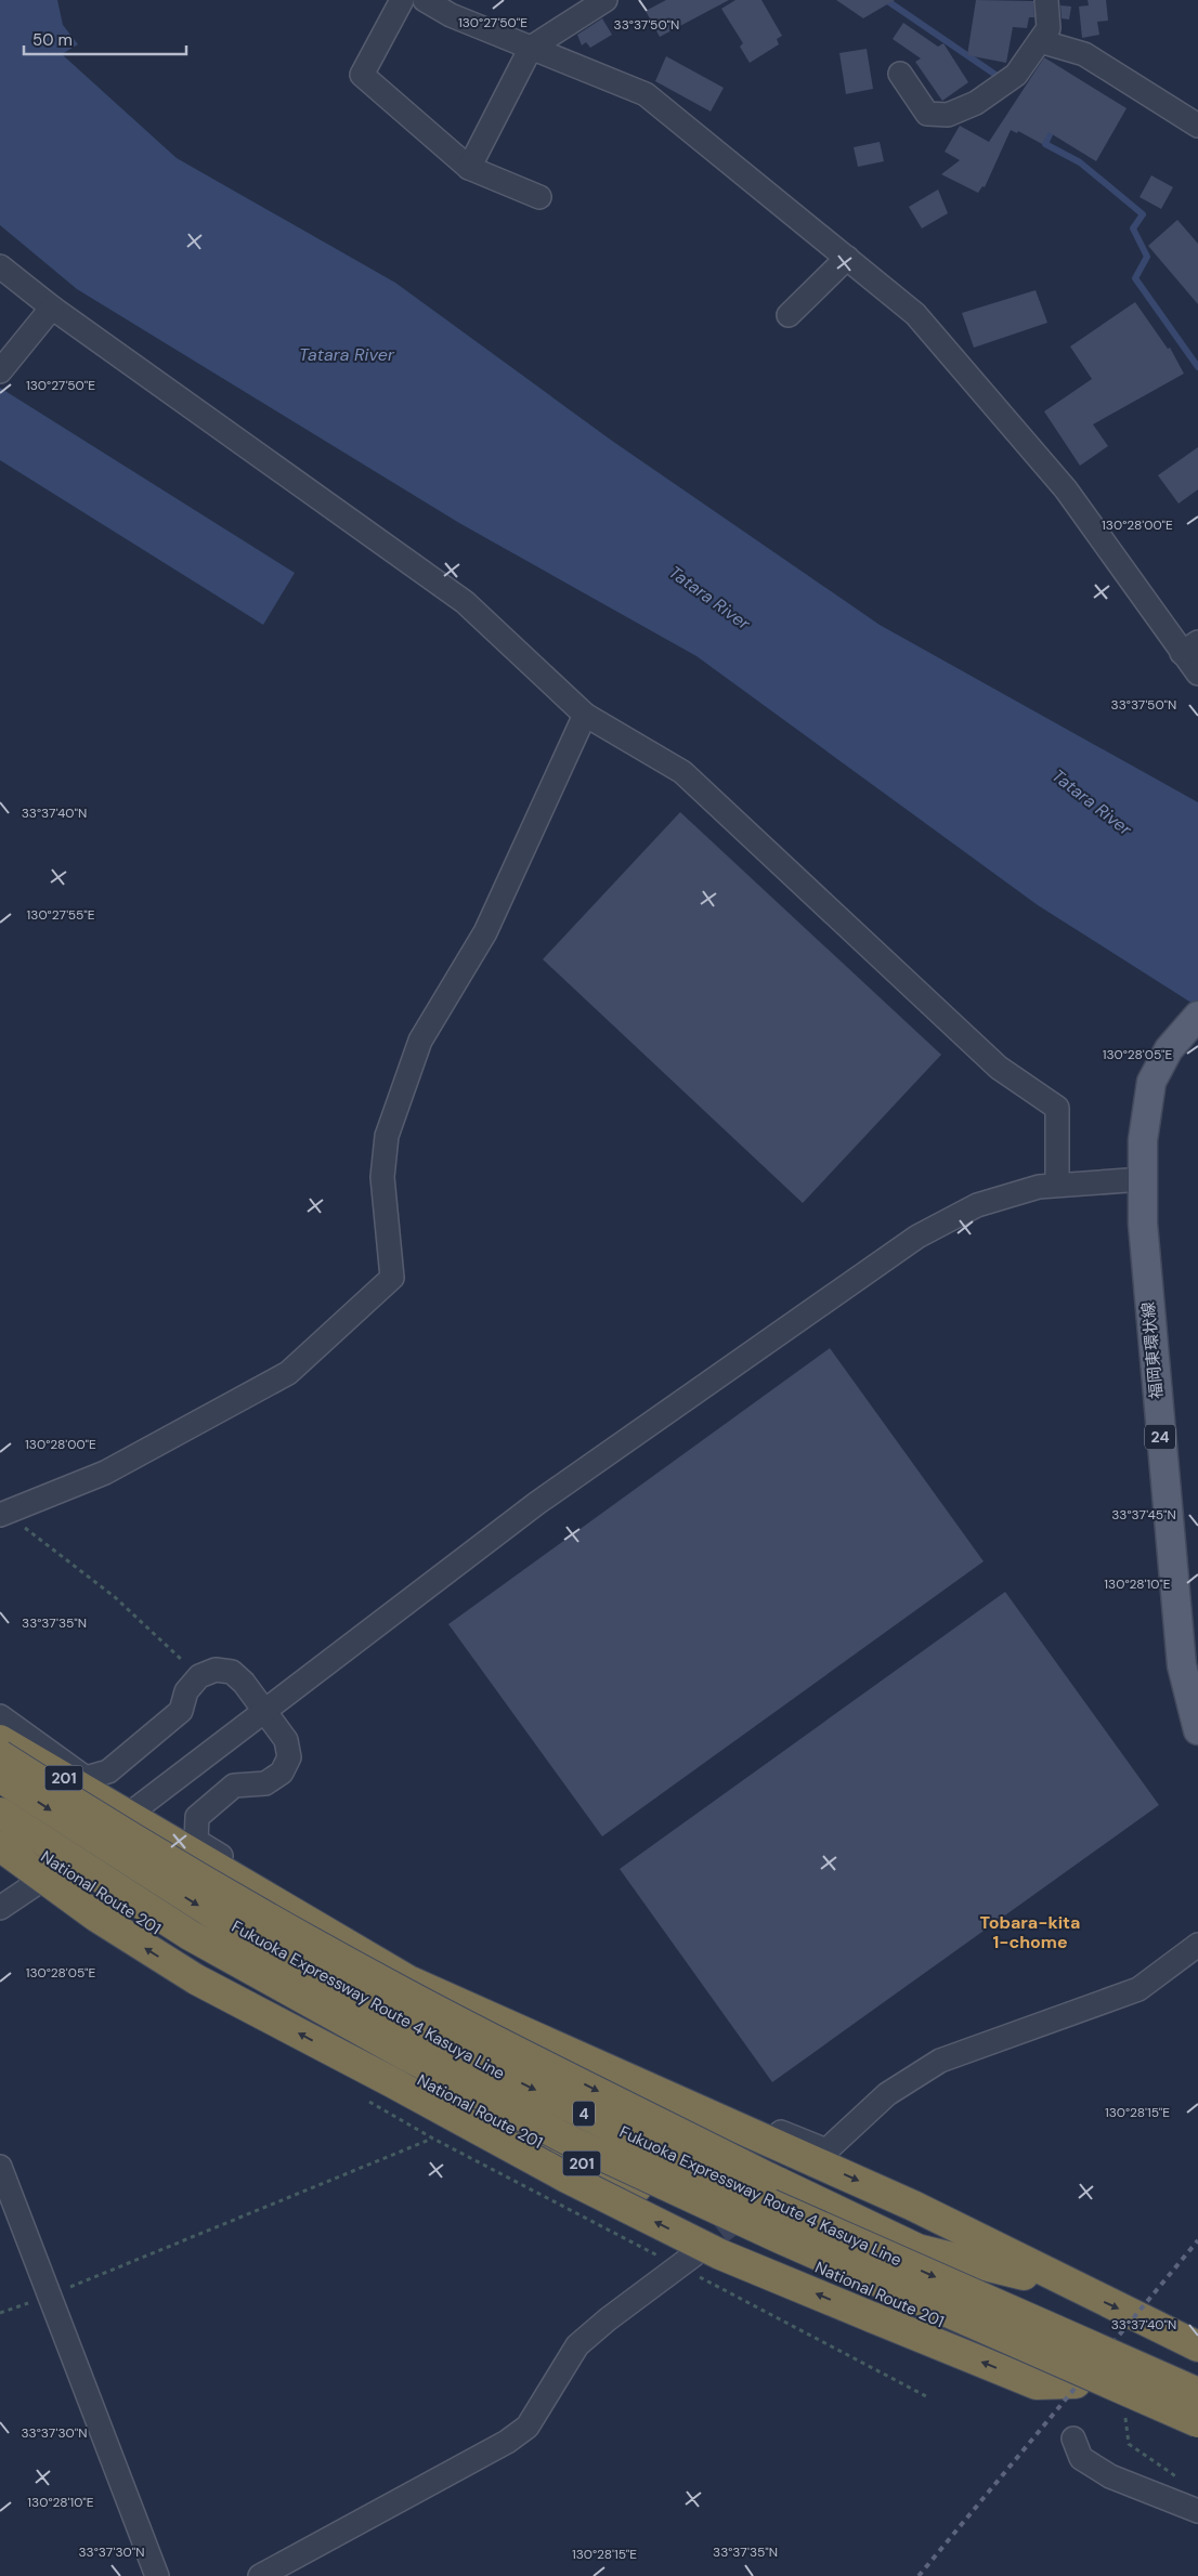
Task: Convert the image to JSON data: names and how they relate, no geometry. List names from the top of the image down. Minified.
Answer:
{"streets":{"highway":["201","National Route 201","Fukuoka Expressway Route 4 Kasuya Line","4"],"main road":["福岡東環状線","24"]},"districts":["Tobara-kita 1-chome"],"water":["Tatara River"],"scale_bar":"50 m","coordinates":["130°27'50\"E","33°37'50\"N","130°28'00\"E","33°37'40\"N","130°27'55\"E","130°28'05\"E","33°37'45\"N","130°28'10\"E","33°37'35\"N","130°28'15\"E","33°37'30\"N"]}
